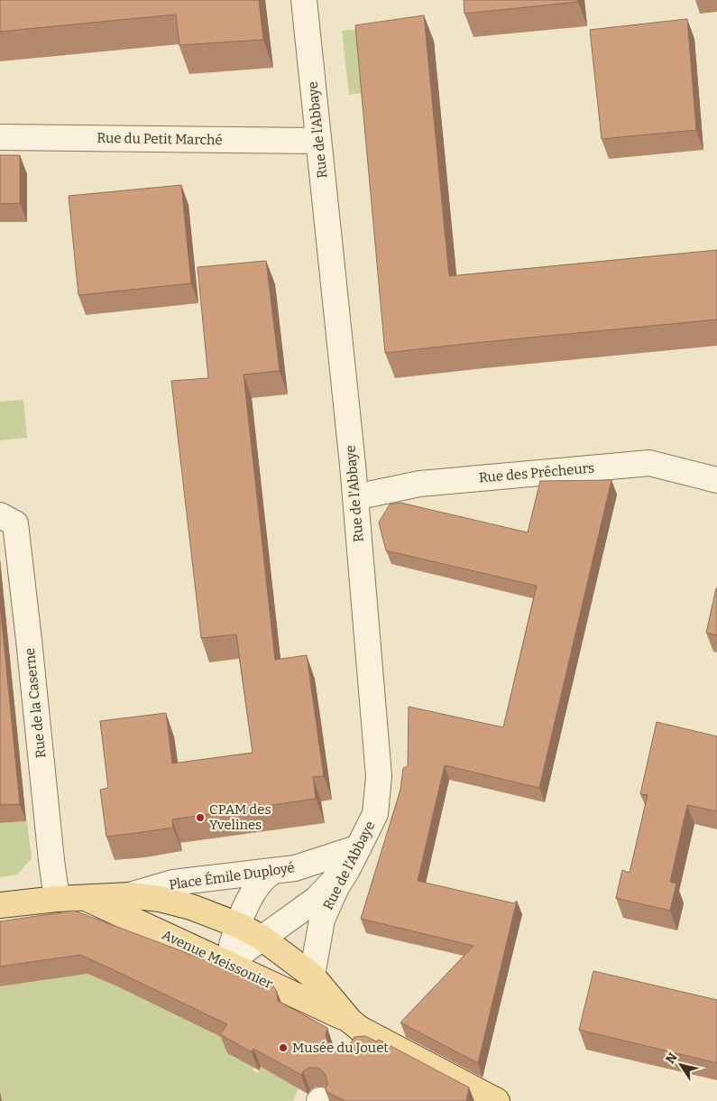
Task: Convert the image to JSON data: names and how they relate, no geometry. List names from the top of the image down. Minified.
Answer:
{"streets":{"main road":["Avenue Meissonier"],"street":["Rue de l'Abbaye","Rue du Petit Marché","Rue des Prêcheurs","Rue de la Caserne","Place Émile Duployé"]},"crossings":[["Rue de l'Abbaye","Rue du Petit Marché"],["Rue de l'Abbaye","Rue des Prêcheurs"],["Rue de l'Abbaye","Place Émile Duployé"],["Rue de l'Abbaye","Avenue Meissonier"],["Rue de la Caserne","Avenue Meissonier"],["Place Émile Duployé","Avenue Meissonier"]],"places":["CPAM des Yvelines","Musée du Jouet"],"north":"top left"}
